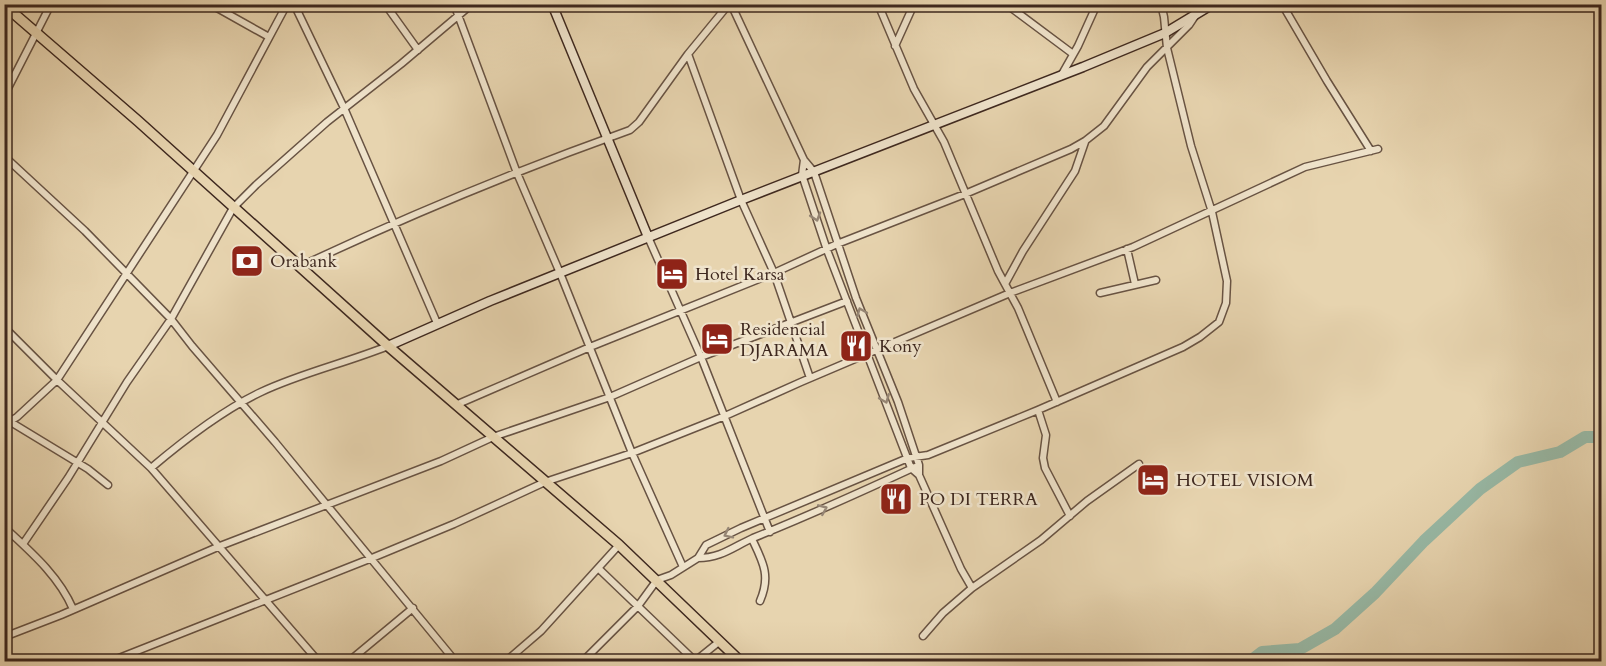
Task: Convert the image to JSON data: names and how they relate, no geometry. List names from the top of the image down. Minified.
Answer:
{"places":{"bank":["Orabank"],"hotel":["Hotel Karsa","Residencial DJARAMA","HOTEL VISIOM"],"restaurant":["Kony","PO DI TERRA"]}}
